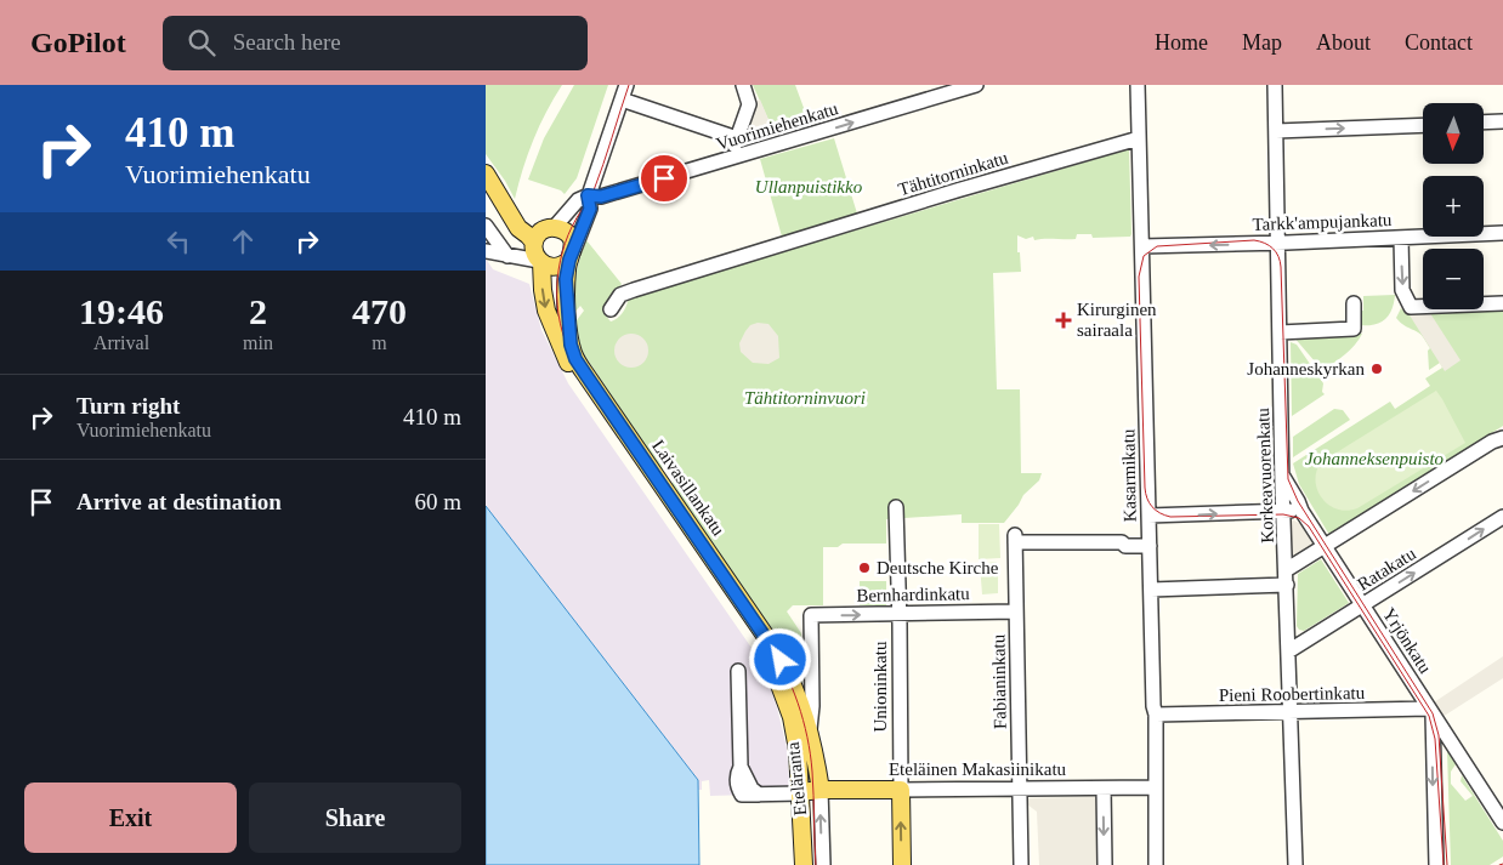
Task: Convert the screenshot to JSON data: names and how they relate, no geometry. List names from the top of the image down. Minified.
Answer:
{"streets":{"main road":["Laivasillankatu","Unioninkatu","Eteläinen Makasiinikatu","Eteläranta"],"street":["Vuorimiehenkatu","Tähtitorninkatu","Tarkk'ampujankatu","Kasarmikatu","Korkeavuorenkatu","Ratakatu","Bernhardinkatu","Yrjönkatu","Fabianinkatu","Pieni Roobertinkatu"]},"crossings":[["Vuorimiehenkatu","Laivasillankatu"],["Tähtitorninkatu","Kasarmikatu"],["Tarkk'ampujankatu","Kasarmikatu"],["Tarkk'ampujankatu","Korkeavuorenkatu"],["Kasarmikatu","Fabianinkatu"],["Kasarmikatu","Pieni Roobertinkatu"],["Kasarmikatu","Eteläinen Makasiinikatu"],["Korkeavuorenkatu","Ratakatu"],["Korkeavuorenkatu","Yrjönkatu"],["Korkeavuorenkatu","Pieni Roobertinkatu"],["Laivasillankatu","Eteläranta"],["Ratakatu","Yrjönkatu"],["Bernhardinkatu","Fabianinkatu"],["Bernhardinkatu","Unioninkatu"],["Bernhardinkatu","Eteläranta"],["Yrjönkatu","Pieni Roobertinkatu"],["Fabianinkatu","Eteläinen Makasiinikatu"],["Unioninkatu","Eteläinen Makasiinikatu"],["Eteläinen Makasiinikatu","Eteläranta"]],"one_way":["Vuorimiehenkatu","Tarkk'ampujankatu","Laivasillankatu","Bernhardinkatu"],"parks":["Ullanpuistikko","Tähtitorninvuori","Johanneksenpuisto"],"places":{"health":["Kirurginen sairaala"],"other":["Johanneskyrkan","Deutsche Kirche"]},"north":"bottom","page":{"header":"GoPilot","search":"Search here","nav":["Home","Map","About","Contact"],"turn":["410 m","Vuorimiehenkatu"],"map_buttons":["+","−"],"eta":["19:46","Arrival","2","min","470","m"],"list":[{"name":"Turn right","note":"Vuorimiehenkatu","value":"410 m"},{"name":"Arrive at destination","value":"60 m"}],"buttons":["Exit","Share"]}}
